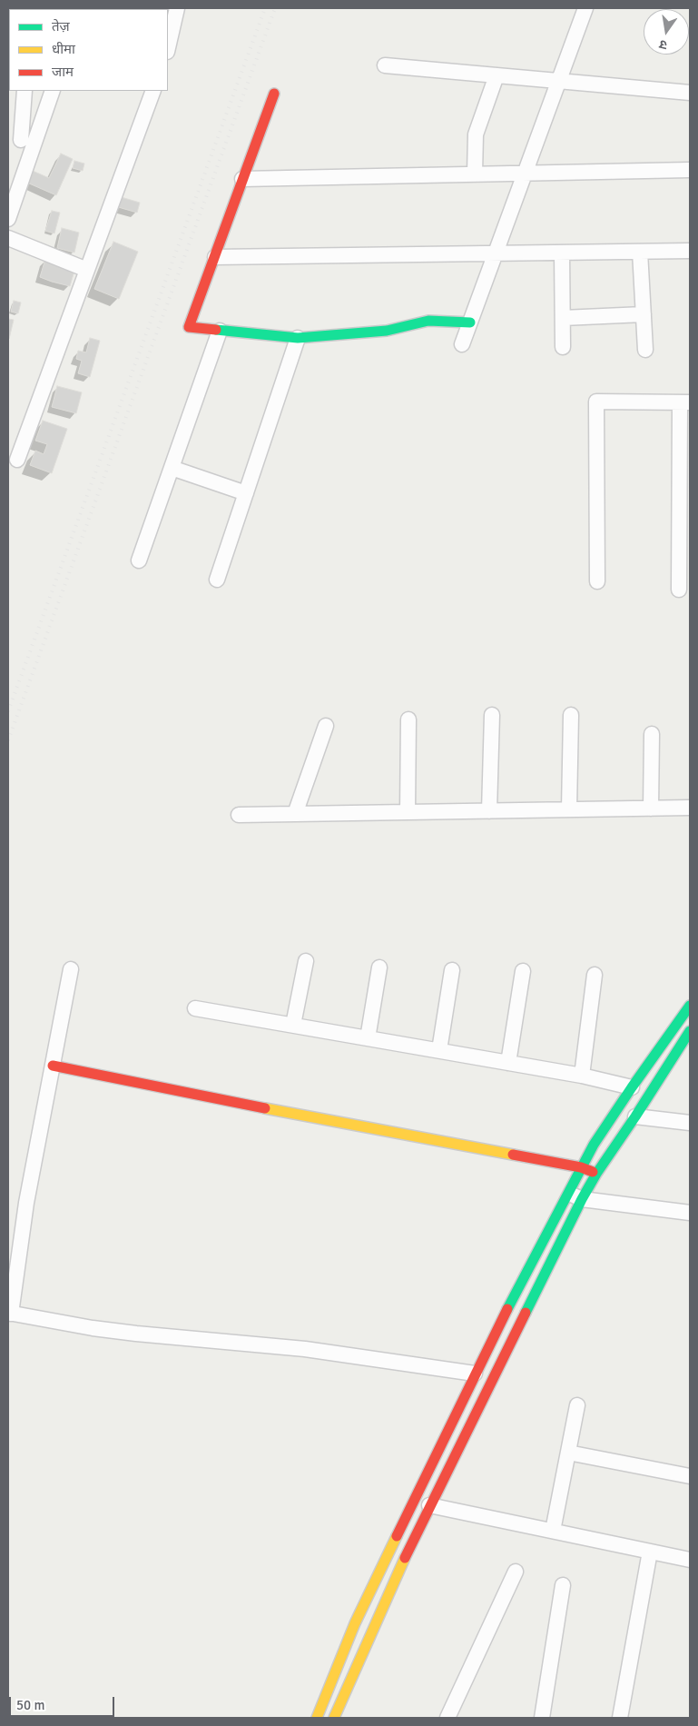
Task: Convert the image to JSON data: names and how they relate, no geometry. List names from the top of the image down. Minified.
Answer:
{"legend":["तेज़","धीमा","जाम"],"scale_bar":"50 m","north":"bottom"}
